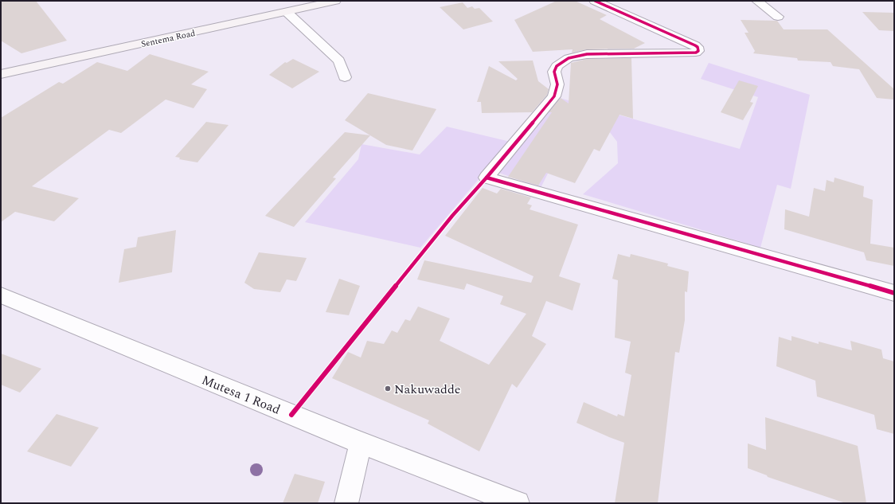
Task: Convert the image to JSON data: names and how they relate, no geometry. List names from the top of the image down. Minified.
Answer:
{"streets":{"main road":["Sentema Road"],"street":["Mutesa 1 Road"]},"places":["Nakuwadde"]}
